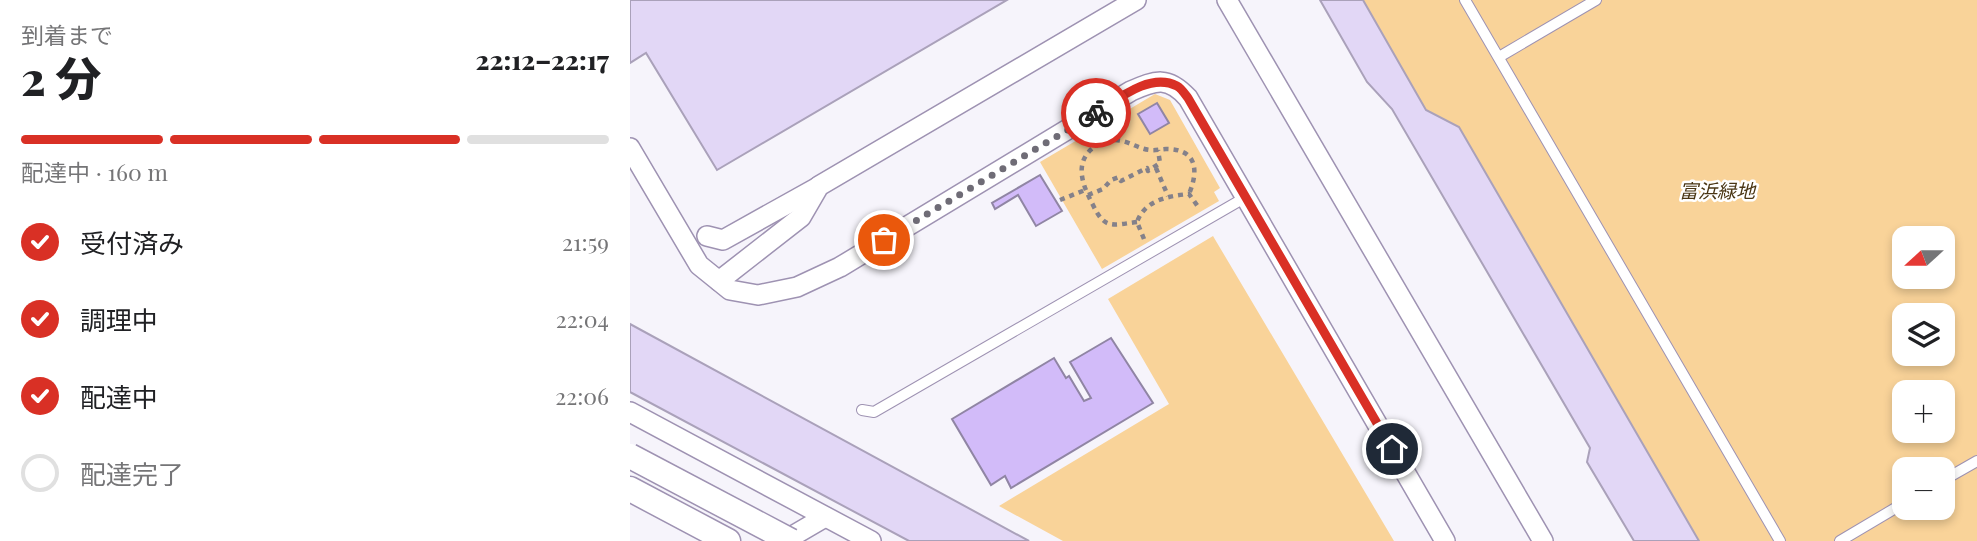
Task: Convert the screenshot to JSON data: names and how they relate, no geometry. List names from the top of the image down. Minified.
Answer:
{"parks":["富浜緑地"],"north":"left","page":{"heading":["2 分","到着まで","22:12–22:17"],"bar":"配達中 · 160 m","list":[["受付済み","21:59"],["調理中","22:04"],["配達中","22:06"],"配達完了"],"map_buttons":["+","−"]}}
